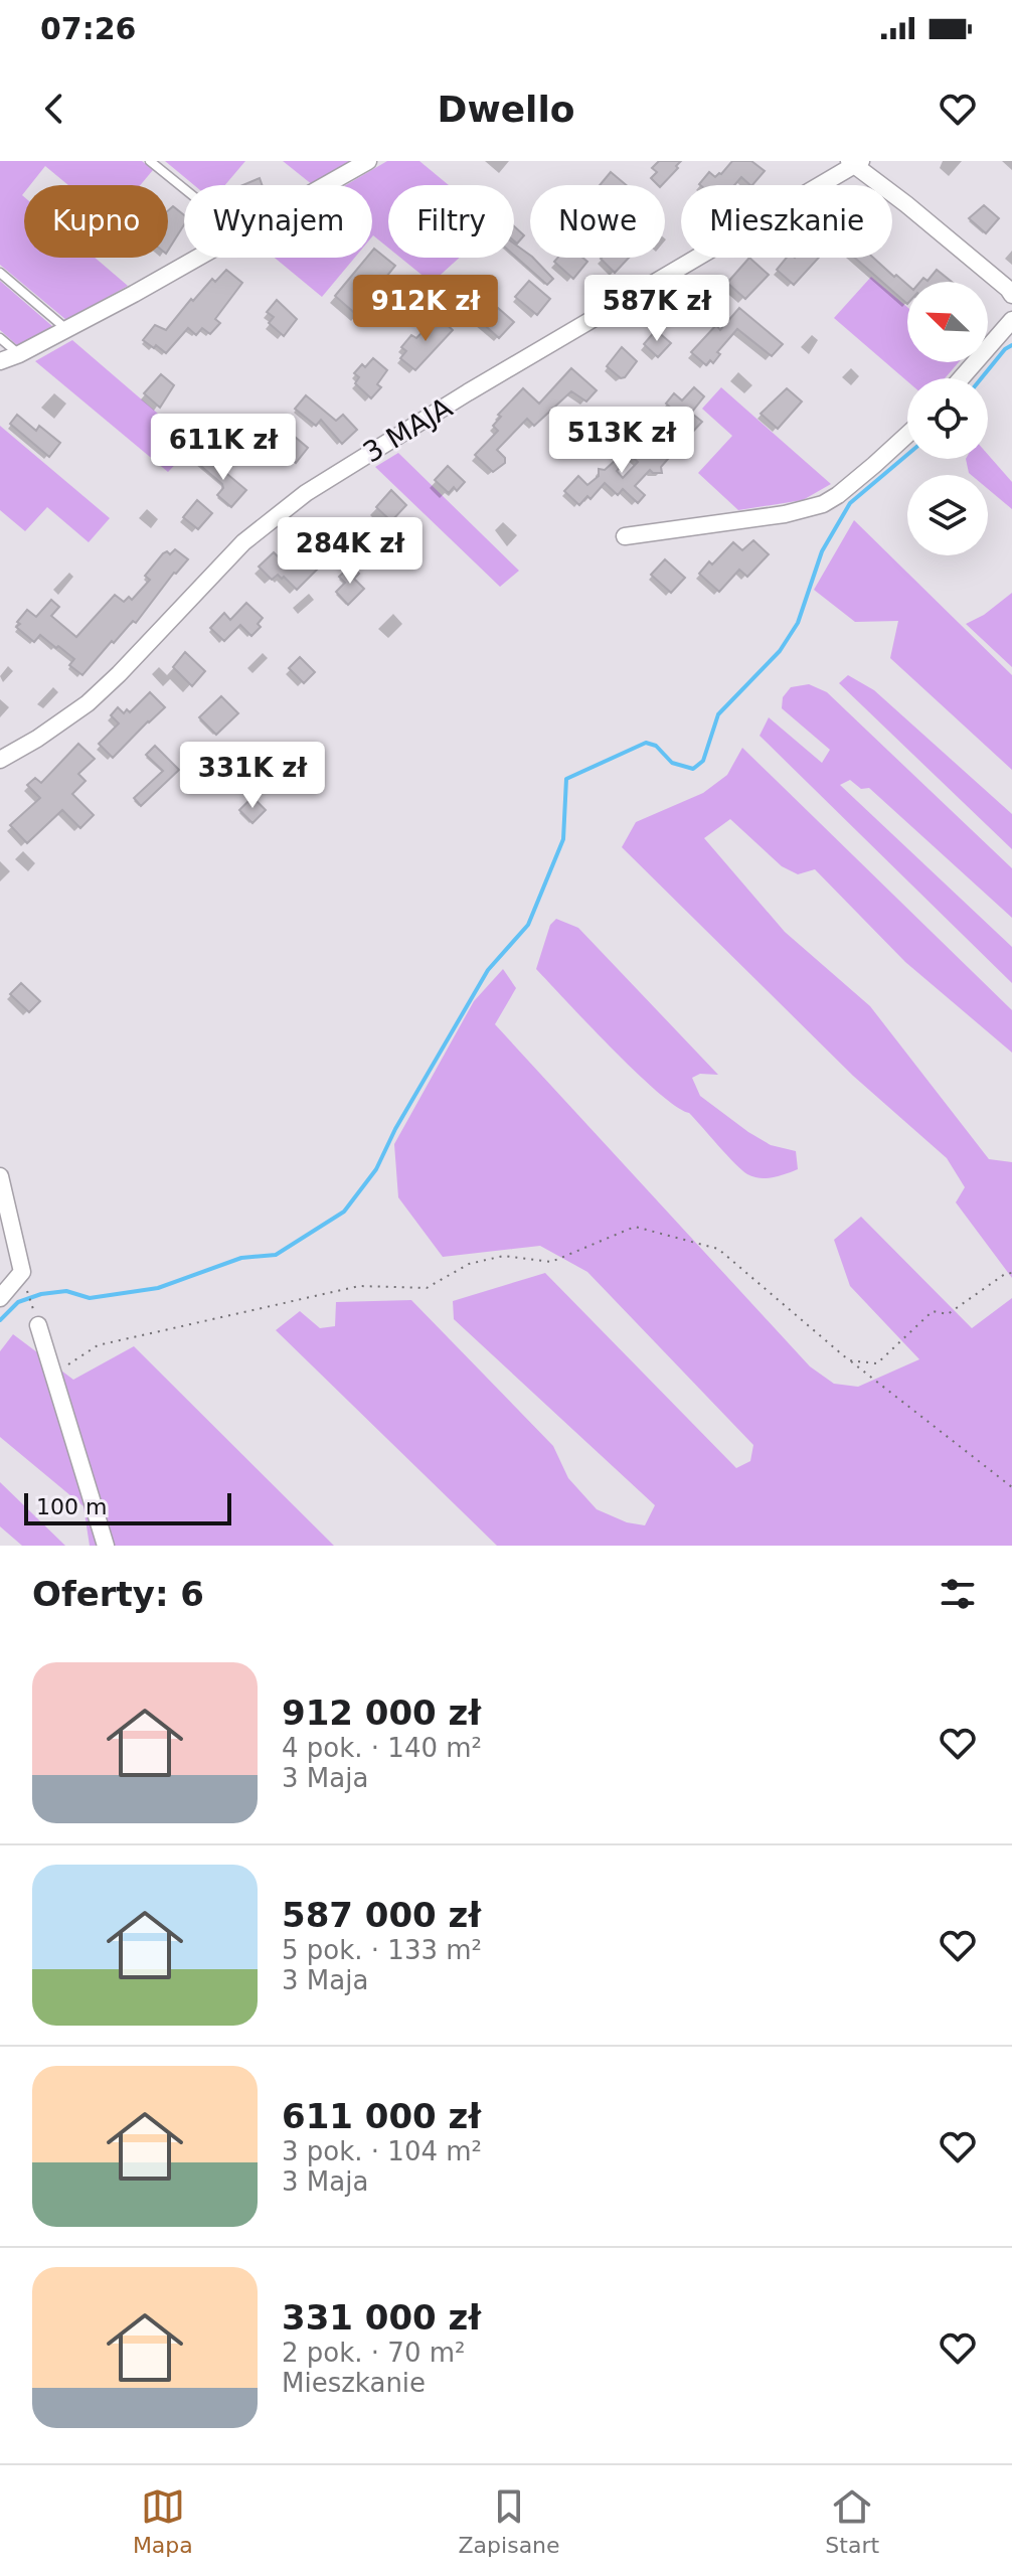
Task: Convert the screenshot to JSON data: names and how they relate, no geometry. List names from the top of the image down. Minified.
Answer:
{"streets":{"street":["3 MAJA"]},"scale_bar":"100 m","north":"top left","page":{"status":"07:26","header":"Dwello","chip":["Kupno","Wynajem","Filtry","Nowe","Mieszkanie"],"price":["912K zł","587K zł","513K zł","611K zł","284K zł","331K zł"],"scale":"100 m","heading":"Oferty: 6","list":[{"name":"912 000 zł","note":"4 pok. · 140 m² · 3 Maja"},{"name":"587 000 zł","note":"5 pok. · 133 m² · 3 Maja"},{"name":"611 000 zł","note":"3 pok. · 104 m² · 3 Maja"},{"name":"331 000 zł","note":"2 pok. · 70 m² · Mieszkanie"}],"tabs":["Mapa","Zapisane","Start"]}}
